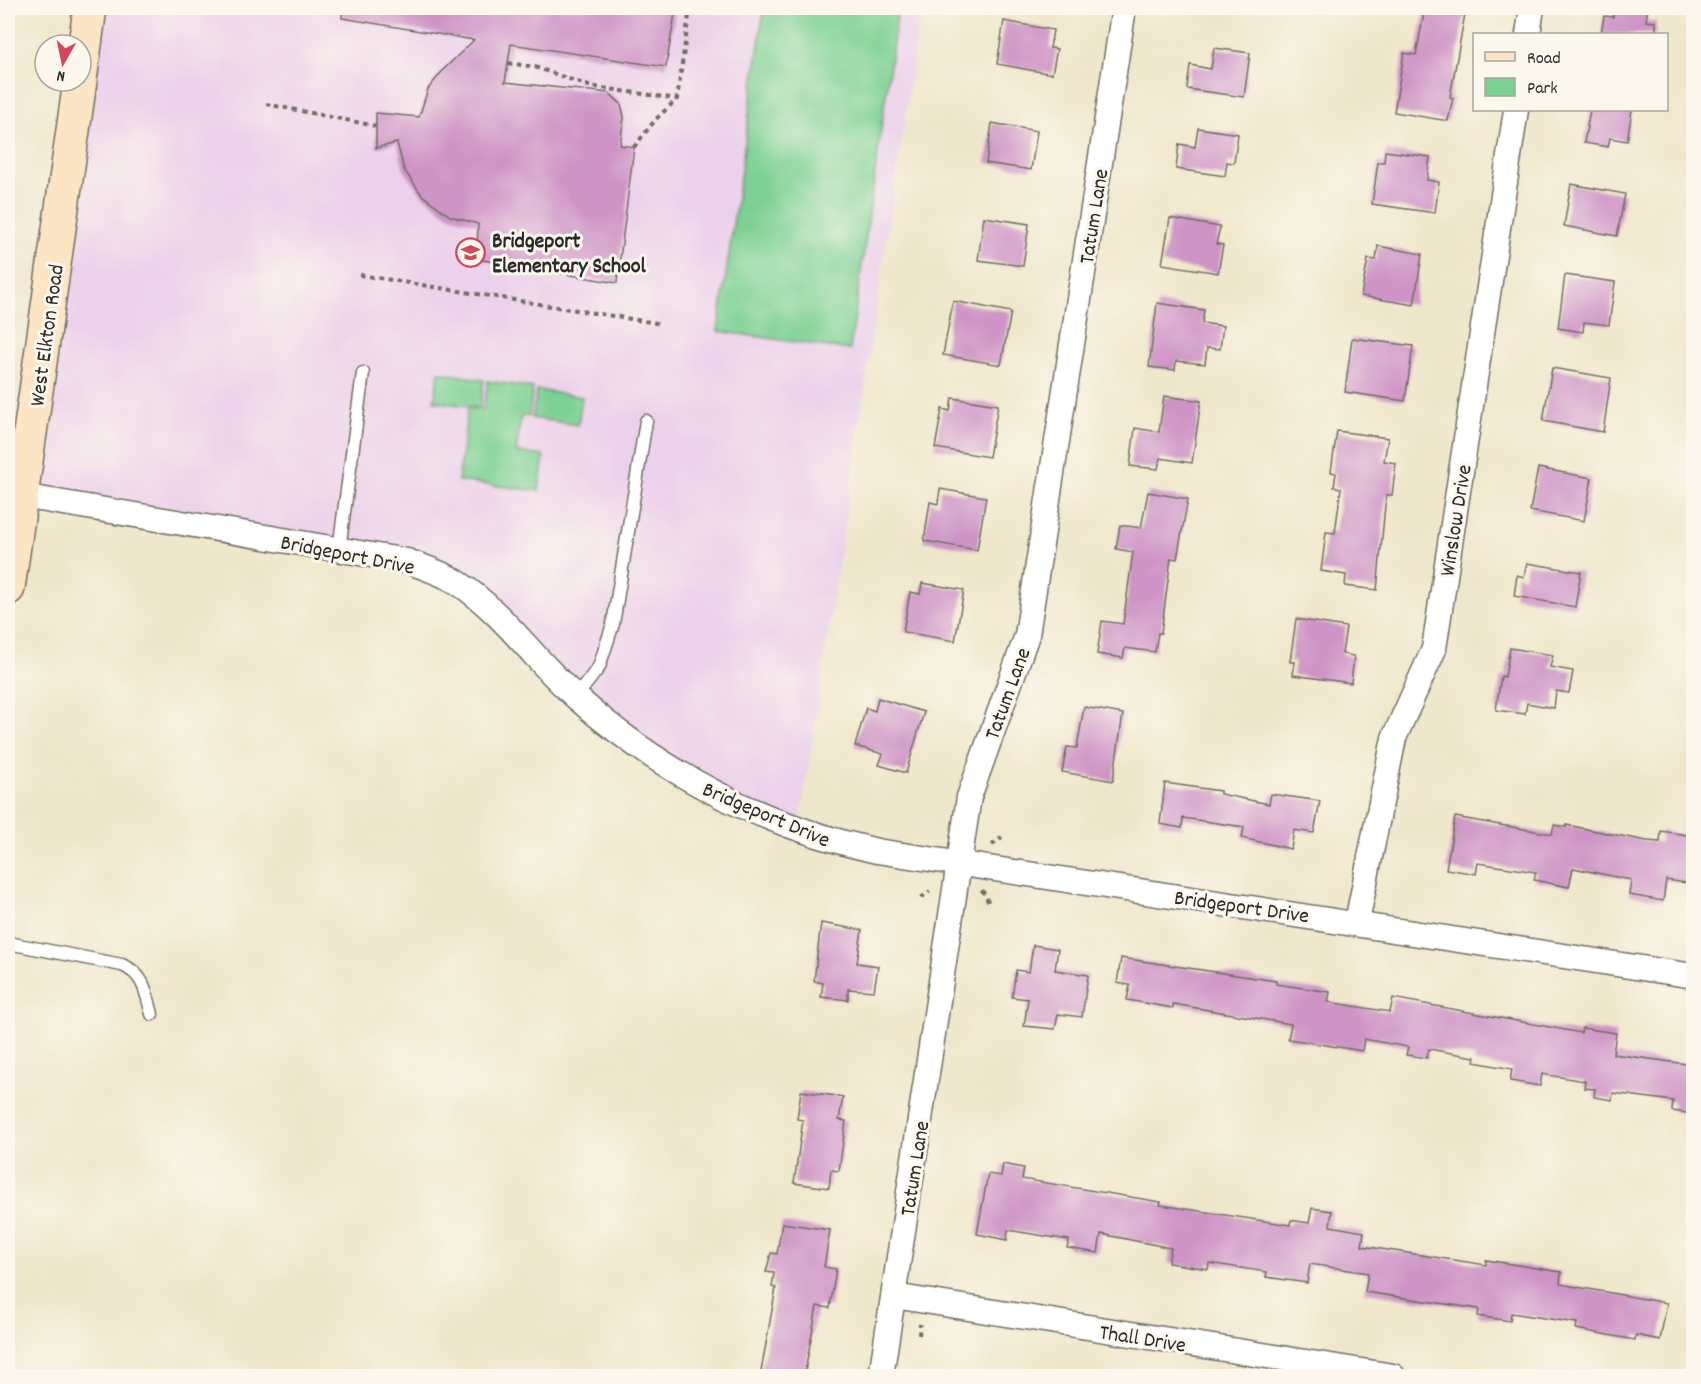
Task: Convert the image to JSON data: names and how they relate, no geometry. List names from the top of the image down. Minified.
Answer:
{"streets":{"street":["Tatum Lane","West Elkton Road","Winslow Drive","Bridgeport Drive","Thall Drive"]},"crossings":[["Tatum Lane","Bridgeport Drive"],["Tatum Lane","Thall Drive"],["West Elkton Road","Bridgeport Drive"],["Winslow Drive","Bridgeport Drive"]],"places":{"school or university":["Bridgeport Elementary School"]},"legend":["Road","Park"],"north":"bottom"}
